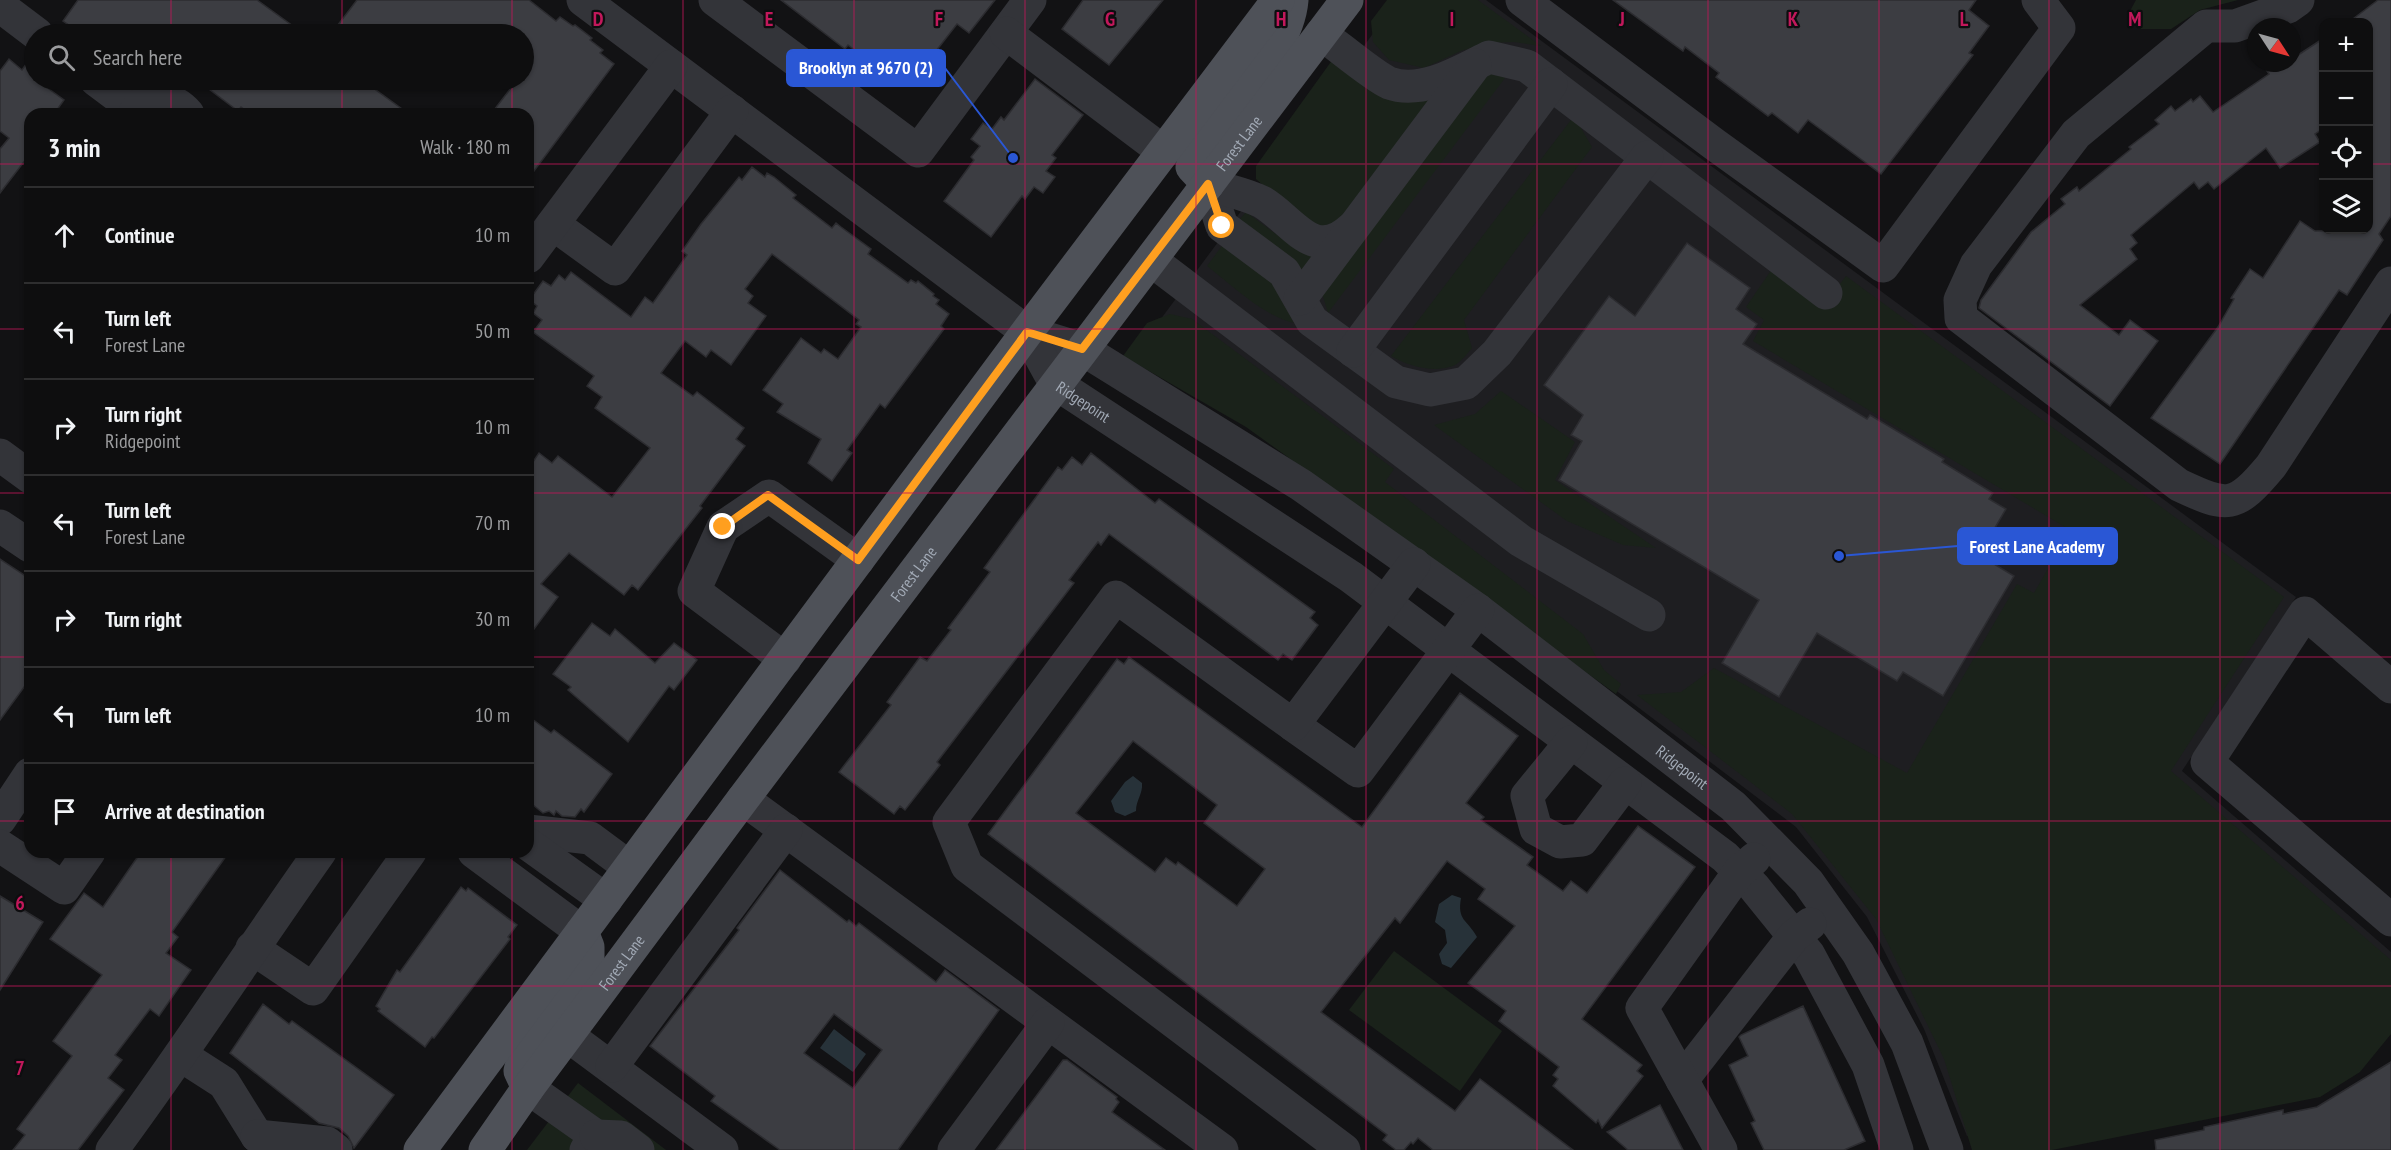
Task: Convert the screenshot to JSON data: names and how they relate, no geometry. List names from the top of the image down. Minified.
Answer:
{"streets":{"main road":["Forest Lane"],"street":["Ridgepoint"]},"crossings":[["Forest Lane","Ridgepoint"]],"places":["Brooklyn at 9670 (2)","Forest Lane Academy"],"north":"bottom right","page":{"map_buttons":["+","−"],"search":"Search here","heading":["3 min","Walk · 180 m"],"list":[["Continue","10 m"],["Turn left","Forest Lane","50 m"],["Turn right","Ridgepoint","10 m"],["Turn left","Forest Lane","70 m"],["Turn right","30 m"],["Turn left","10 m"],"Arrive at destination"]},"grid":{"columns":["D","E","F","G","H","I","J","K","L","M"],"rows":["6","7"]}}
